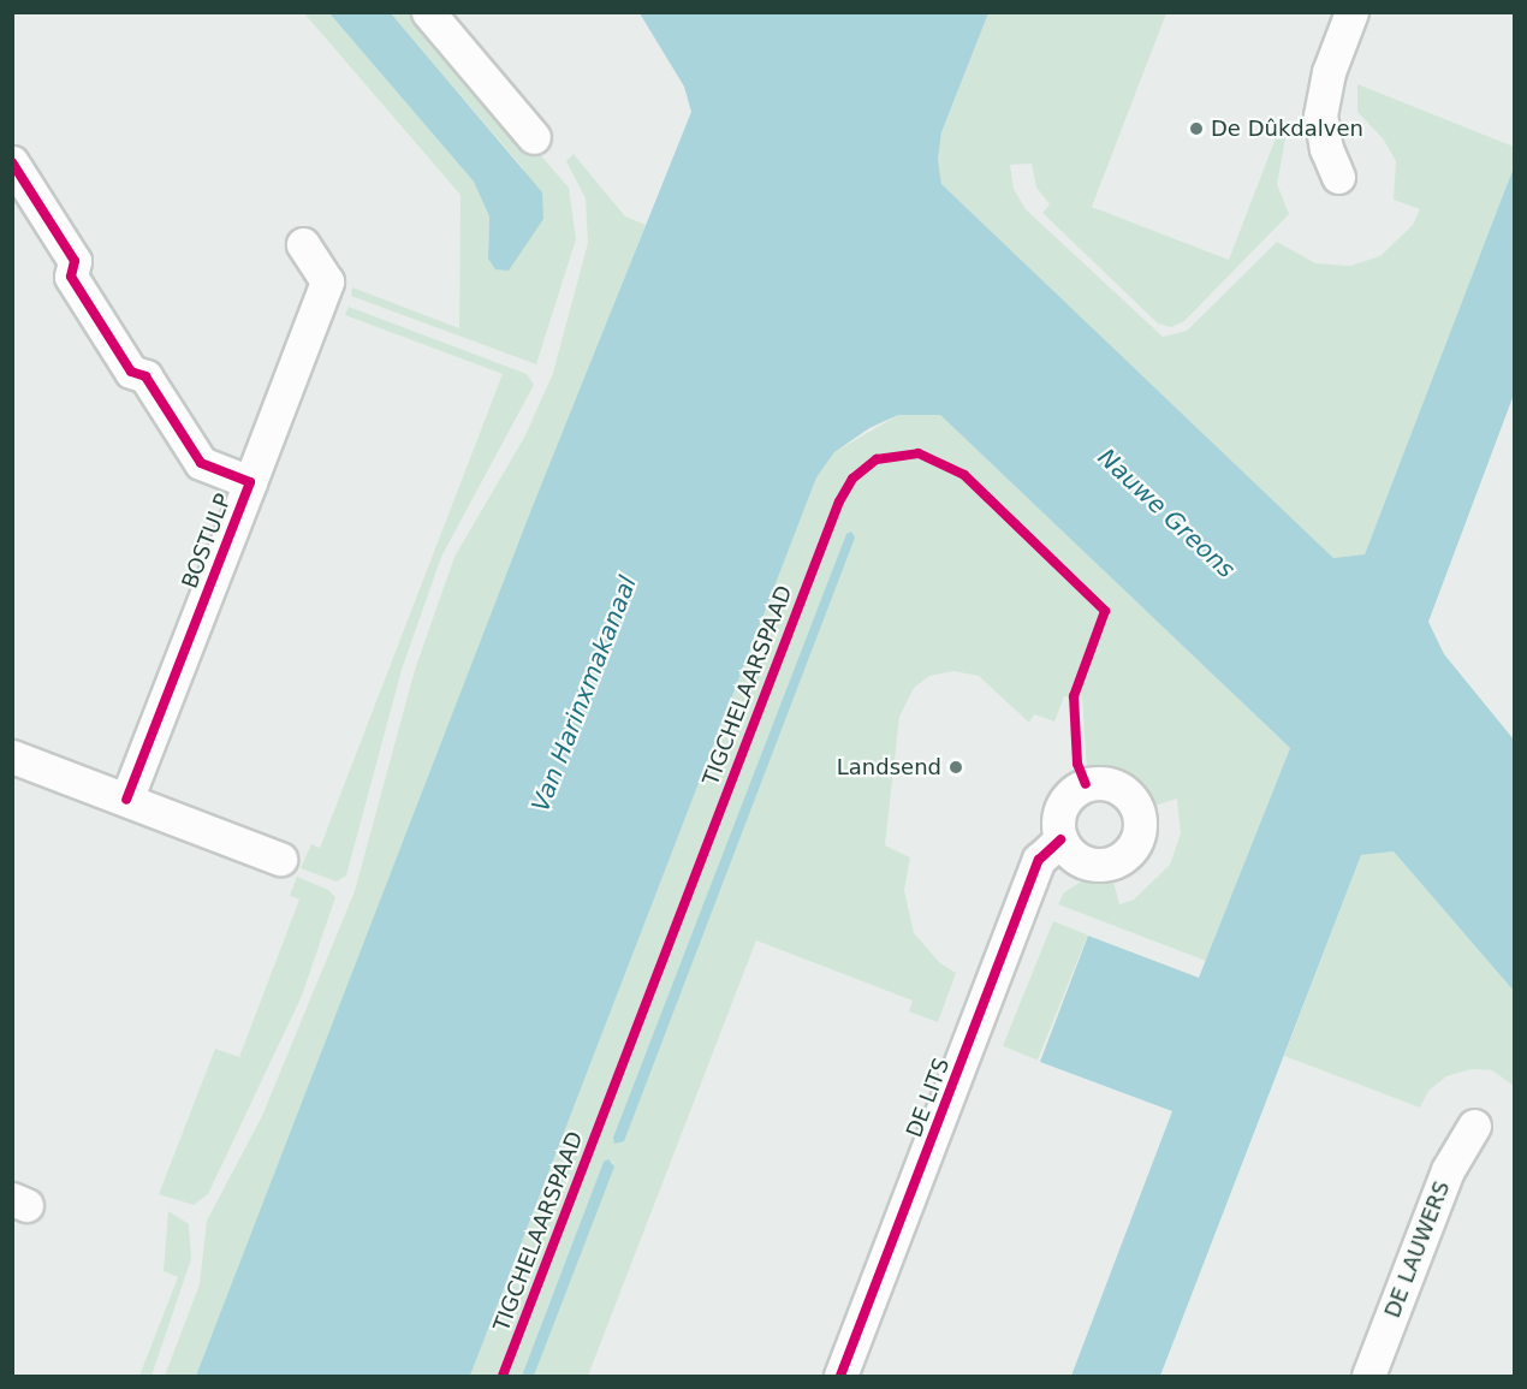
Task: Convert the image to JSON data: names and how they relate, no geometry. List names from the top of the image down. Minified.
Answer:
{"streets":{"street":["BOSTULP","DE LITS","DE LAUWERS"],"cycle path":["TIGCHELAARSPAAD"]},"water":["Nauwe Greons","Van Harinxmakanaal"],"places":["De Dûkdalven","Landsend"]}
